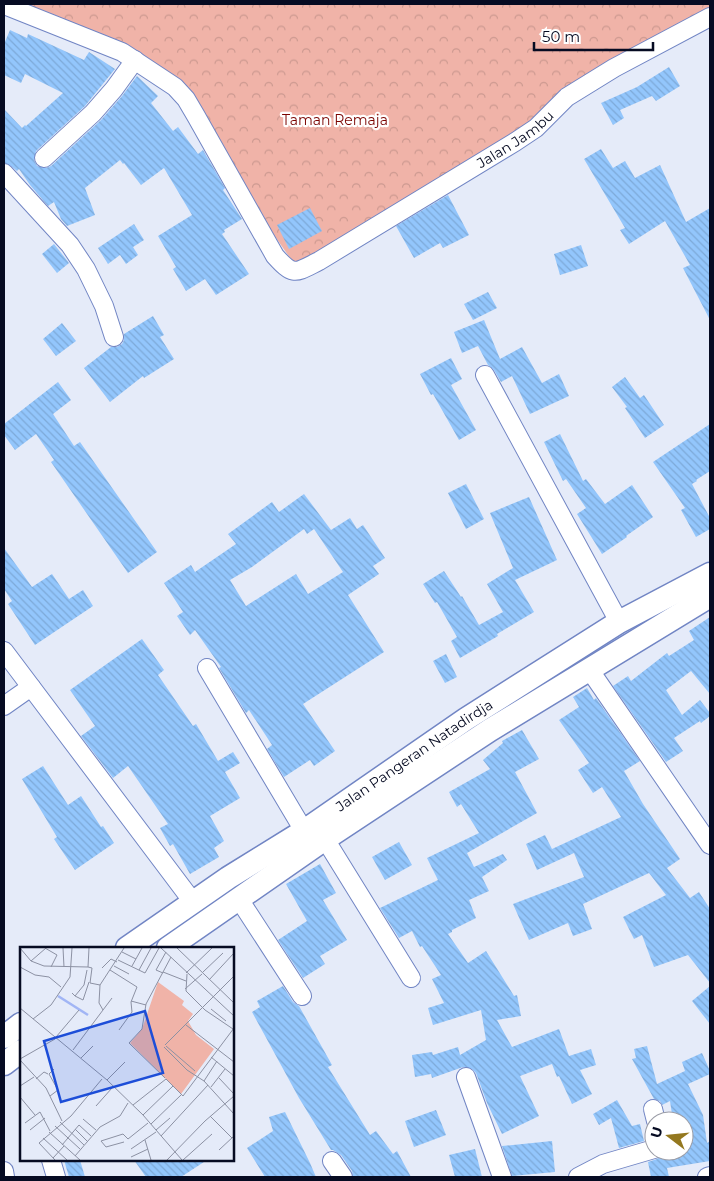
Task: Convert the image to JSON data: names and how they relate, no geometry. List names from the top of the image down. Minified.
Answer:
{"streets":{"main road":["Jalan Pangeran Natadirdja"],"street":["Jalan Jambu"]},"parks":["Taman Remaja"],"scale_bar":"50 m","north":"left"}
